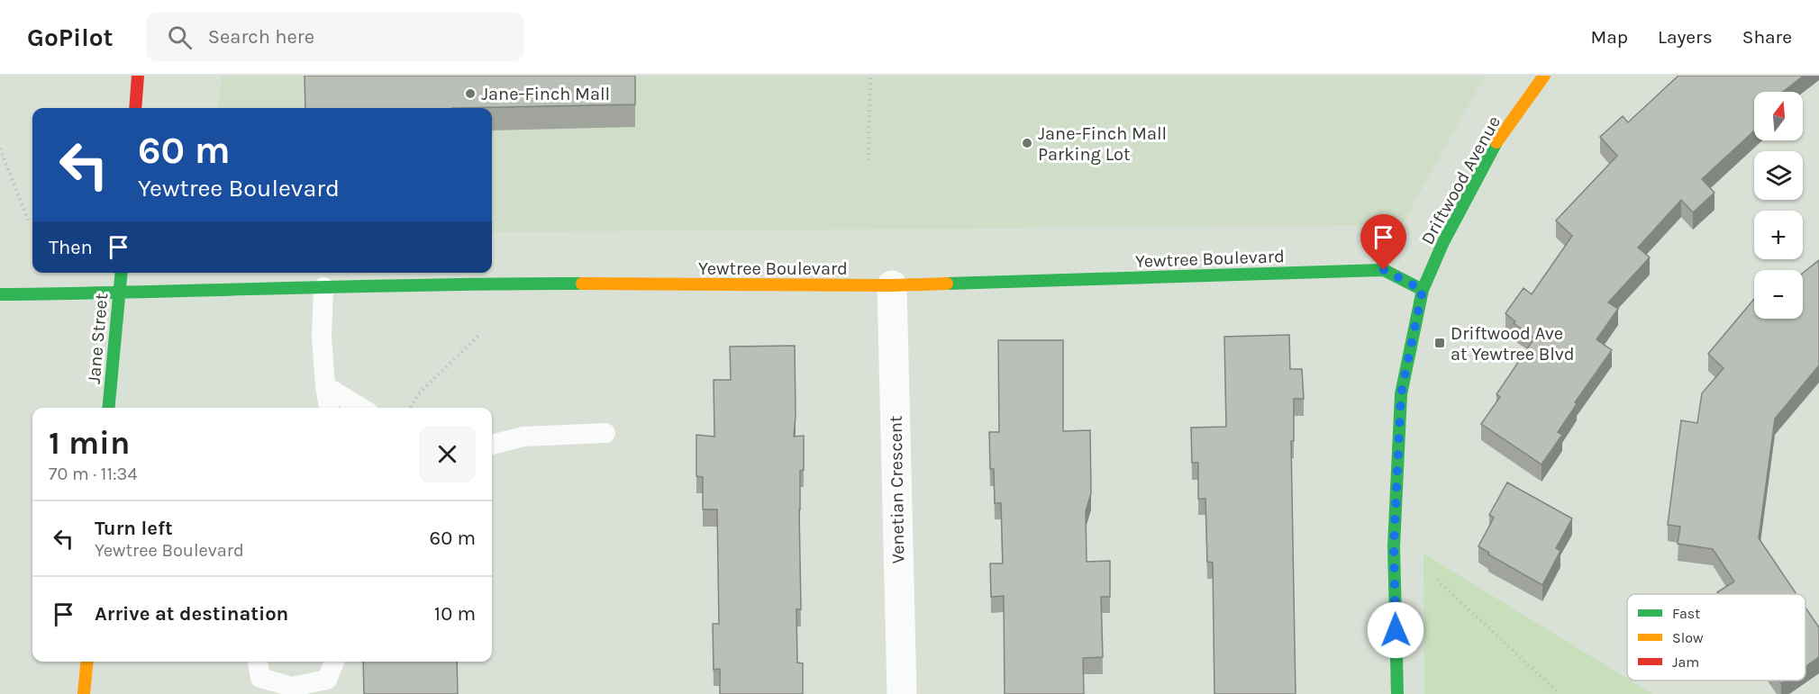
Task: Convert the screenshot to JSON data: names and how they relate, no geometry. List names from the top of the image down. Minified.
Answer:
{"streets":{"street":["Driftwood Avenue","Yewtree Boulevard","Jane Street","Venetian Crescent"]},"crossings":[["Driftwood Avenue","Yewtree Boulevard"],["Yewtree Boulevard","Jane Street"],["Yewtree Boulevard","Venetian Crescent"]],"places":{"other":["Jane-Finch Mall","Jane-Finch Mall Parking Lot"],"transit":["Driftwood Ave at Yewtree Blvd"]},"legend":["Fast","Slow","Jam"],"north":"top","page":{"header":"GoPilot","search":"Search here","nav":["Map","Layers","Share"],"map_buttons":["+","−"],"turn":["60 m","Yewtree Boulevard"],"then":"Then","heading":["1 min","70 m · 11:34"],"list":[{"name":"Turn left","note":"Yewtree Boulevard","value":"60 m"},{"name":"Arrive at destination","value":"10 m"}]}}
